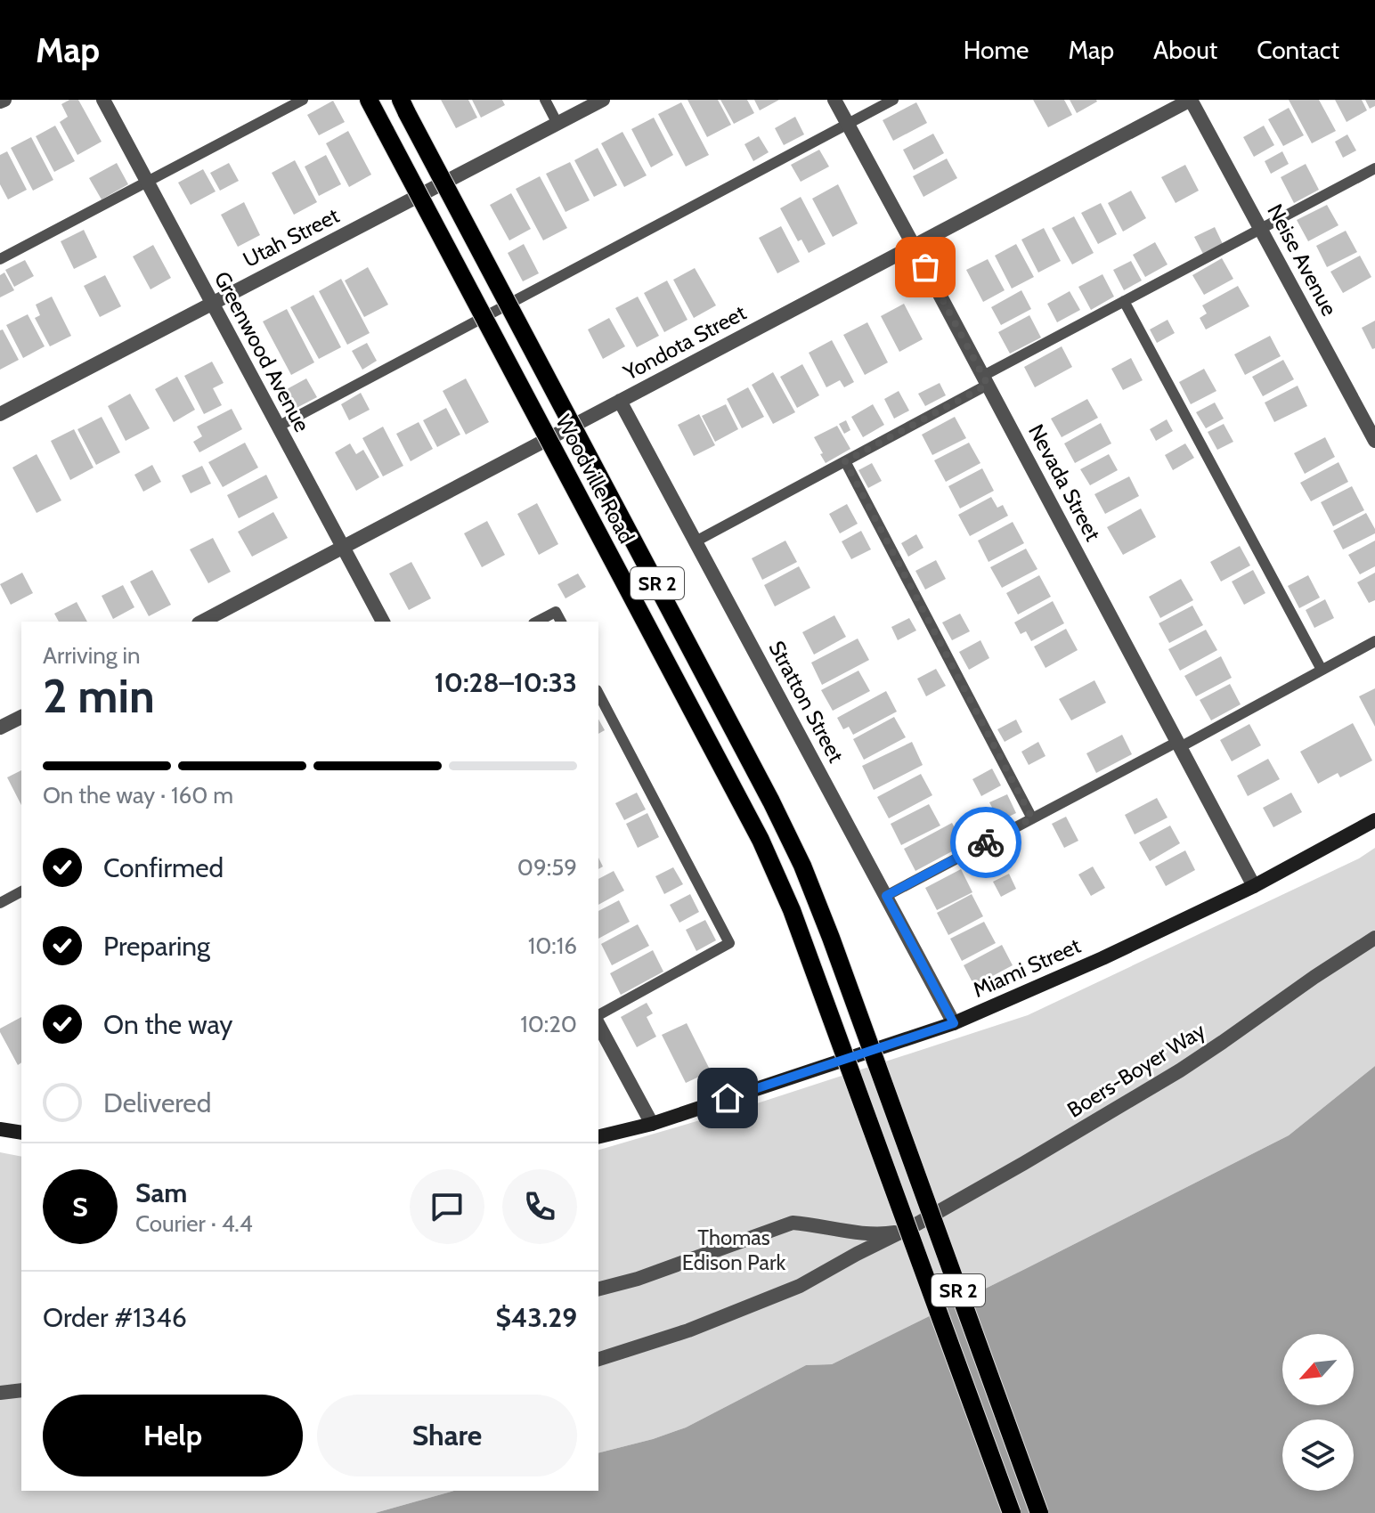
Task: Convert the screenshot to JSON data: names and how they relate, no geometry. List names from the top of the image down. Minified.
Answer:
{"streets":{"main road":["Woodville Road","SR 2"],"street":["Utah Street","Neise Avenue","Yondota Street","Greenwood Avenue","Nevada Street","Stratton Street","Miami Street","Boers-Boyer Way"]},"crossings":[["Utah Street","Greenwood Avenue"],["Neise Avenue","Yondota Street"],["Yondota Street","Greenwood Avenue"],["Yondota Street","Nevada Street"],["Yondota Street","Stratton Street"],["Nevada Street","Miami Street"],["Stratton Street","Miami Street"]],"parks":["Thomas Edison Park"],"north":"bottom left","page":{"header":"Map","nav":["Home","Map","About","Contact"],"heading":["2 min","Arriving in","10:28–10:33"],"panel":["Sam","Courier · 4.4","Order #1346","$43.29"],"bar":"On the way · 160 m","list":[["Confirmed","09:59"],["Preparing","10:16"],["On the way","10:20"],"Delivered"],"round":"S","buttons":["Help","Share"]}}
